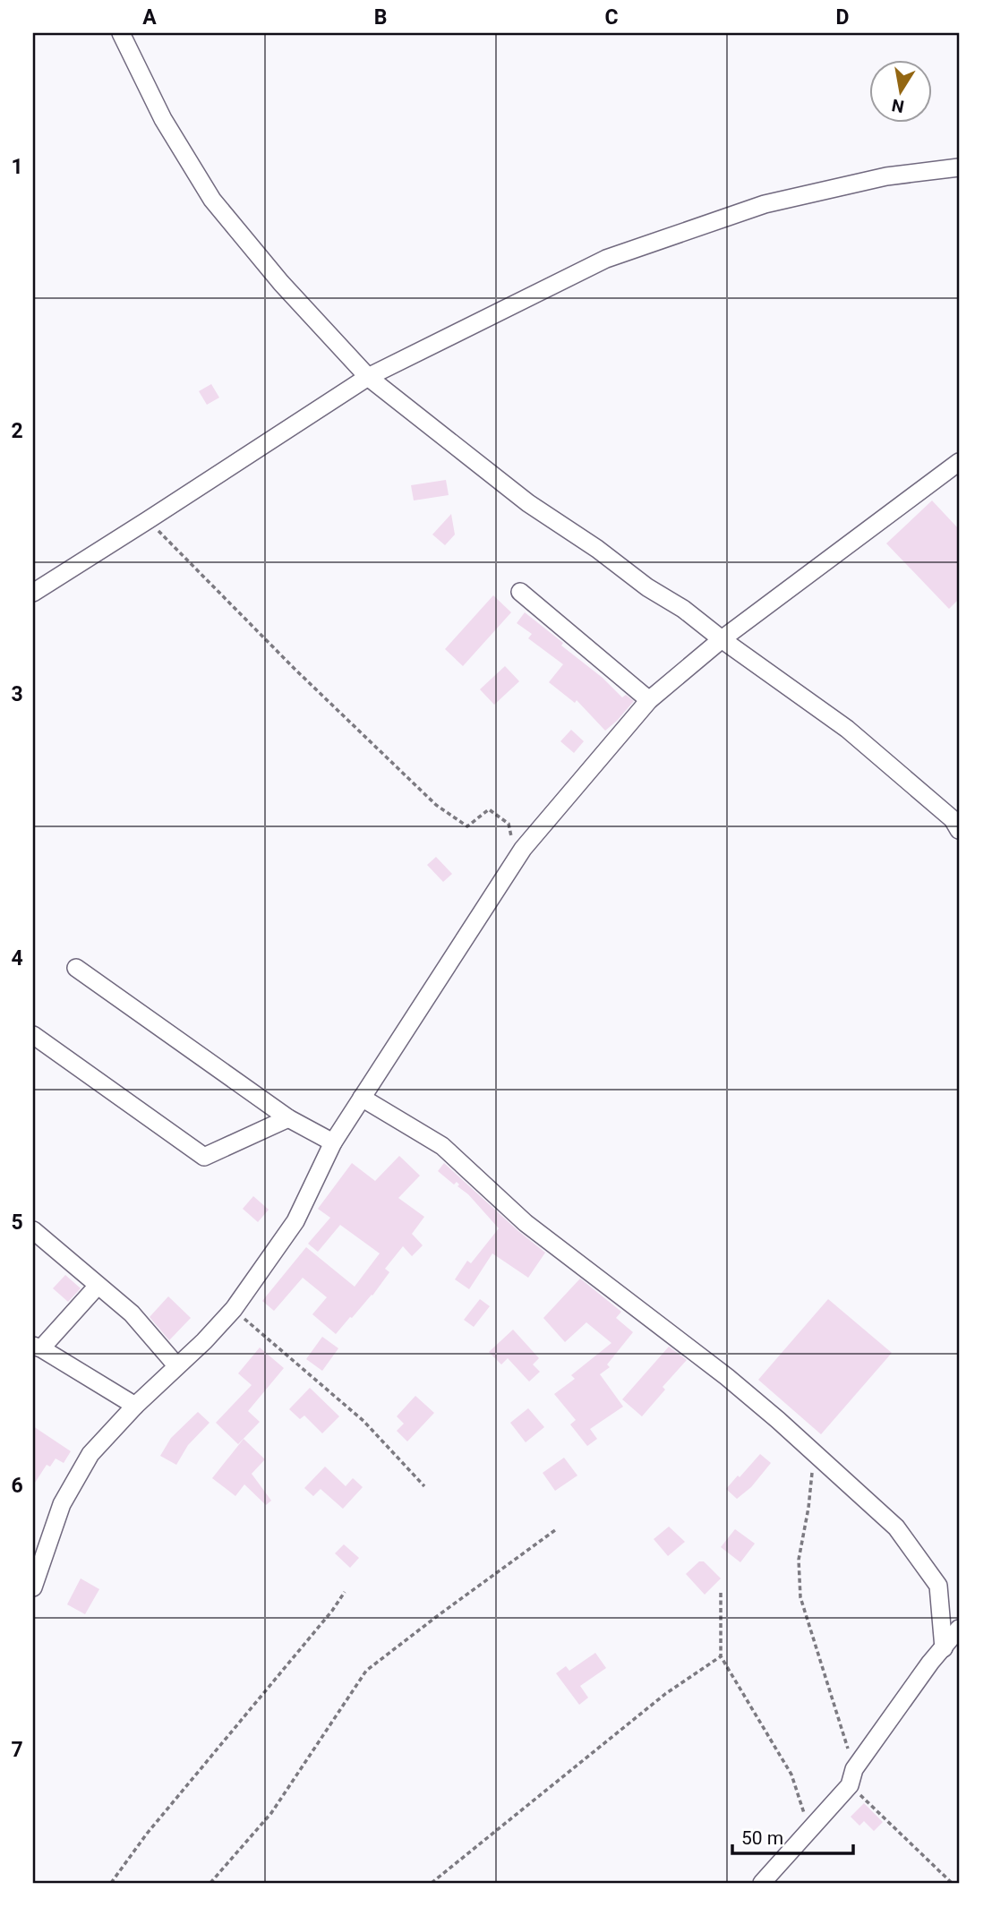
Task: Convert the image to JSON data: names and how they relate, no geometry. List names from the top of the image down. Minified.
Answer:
{"scale_bar":"50 m","north":"bottom","grid":{"columns":["A","B","C","D"],"rows":["1","2","3","4","5","6","7"]}}
